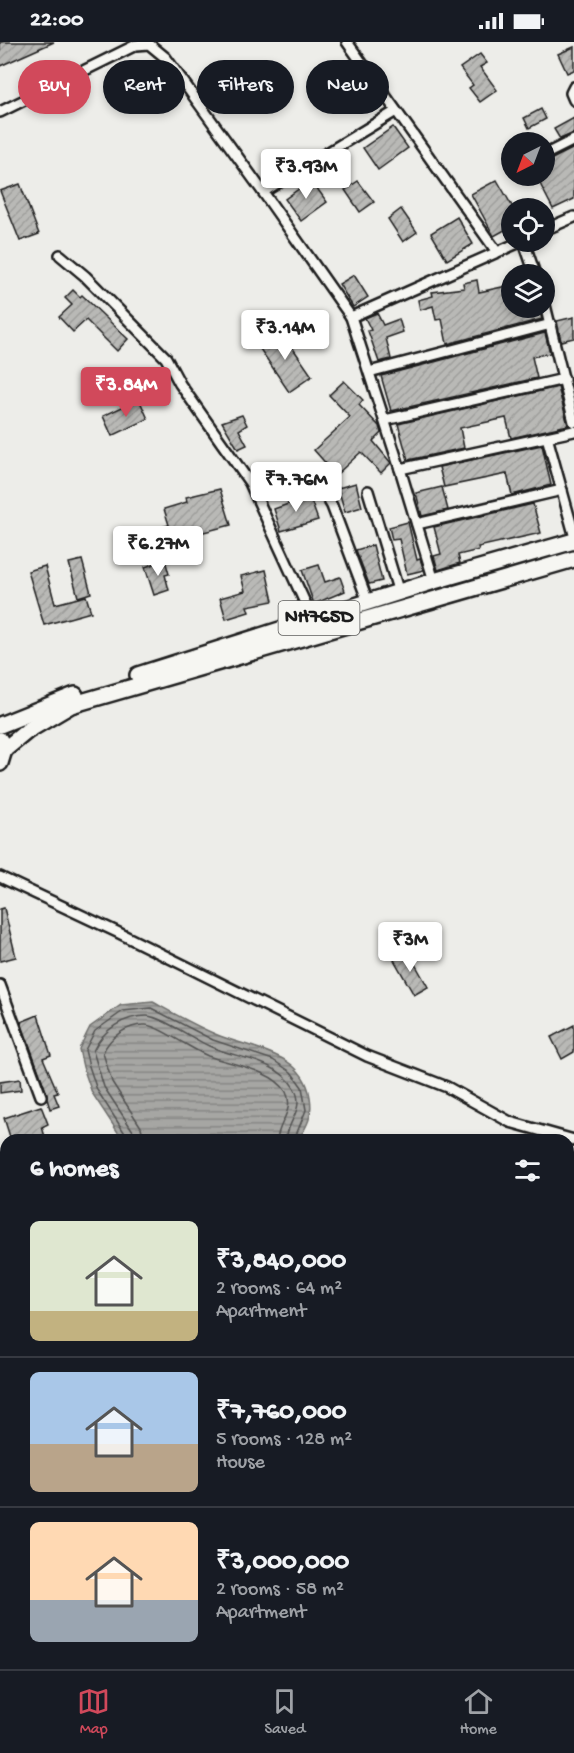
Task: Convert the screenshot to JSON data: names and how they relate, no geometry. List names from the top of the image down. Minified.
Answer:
{"streets":{"highway":["NH765D"]},"north":"bottom left","page":{"status":"22:00","chip":["Buy","Rent","Filters","New"],"price":["₹3.93M","₹3.14M","₹3.84M","₹7.76M","₹6.27M","₹3M"],"heading":"6 homes","list":[{"name":"₹3,840,000","note":"2 rooms · 64 m² · Apartment"},{"name":"₹7,760,000","note":"5 rooms · 128 m² · House"},{"name":"₹3,000,000","note":"2 rooms · 58 m² · Apartment"}],"tabs":["Map","Saved","Home"]}}
